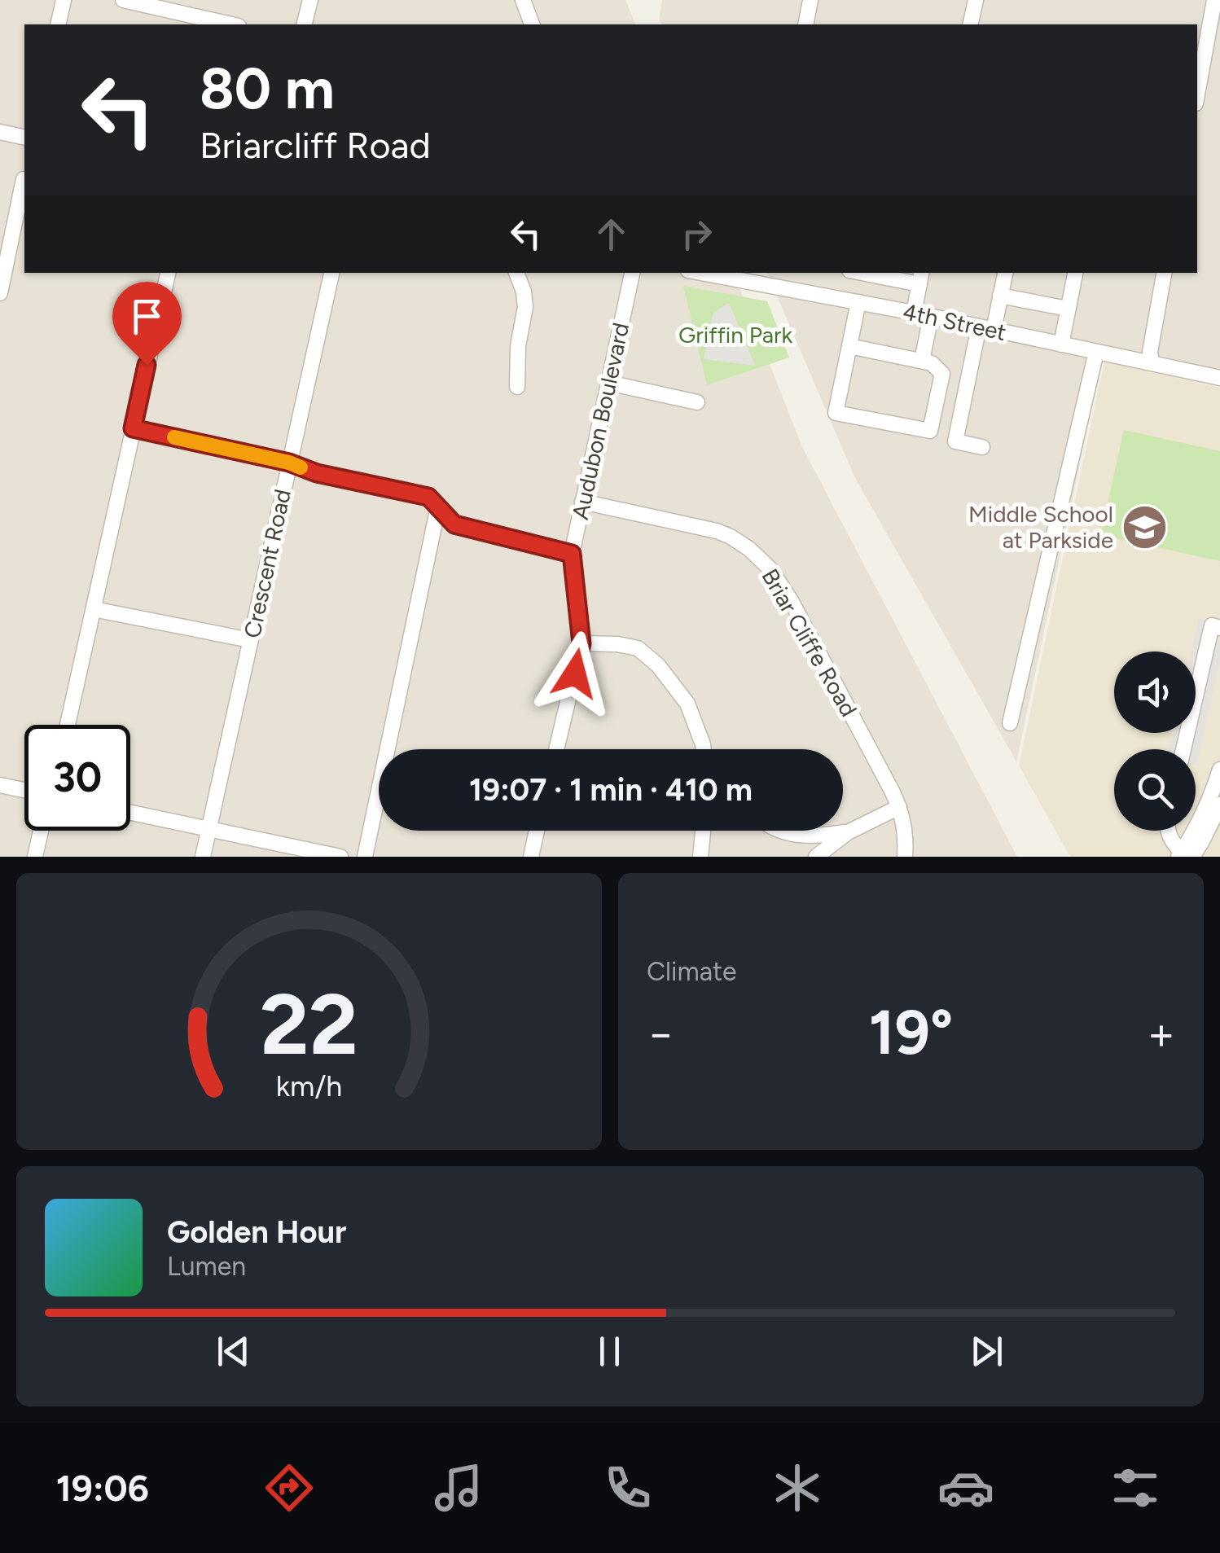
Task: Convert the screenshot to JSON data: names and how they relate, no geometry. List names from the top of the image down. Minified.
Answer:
{"streets":{"street":["4th Street","Audubon Boulevard","Crescent Road","Briar Cliffe Road"]},"crossings":[["Audubon Boulevard","Briar Cliffe Road"]],"parks":["Griffin Park"],"places":{"school or university":["Middle School at Parkside"]},"page":{"turn":["80 m","Briarcliff Road"],"limit":"30","trip":"19:07 · 1 min · 410 m","tile":"Climate","heat":["−","19°","+"],"song":["Golden Hour","Lumen"],"tabs":"19:06","gauge":["22","km/h"]}}
